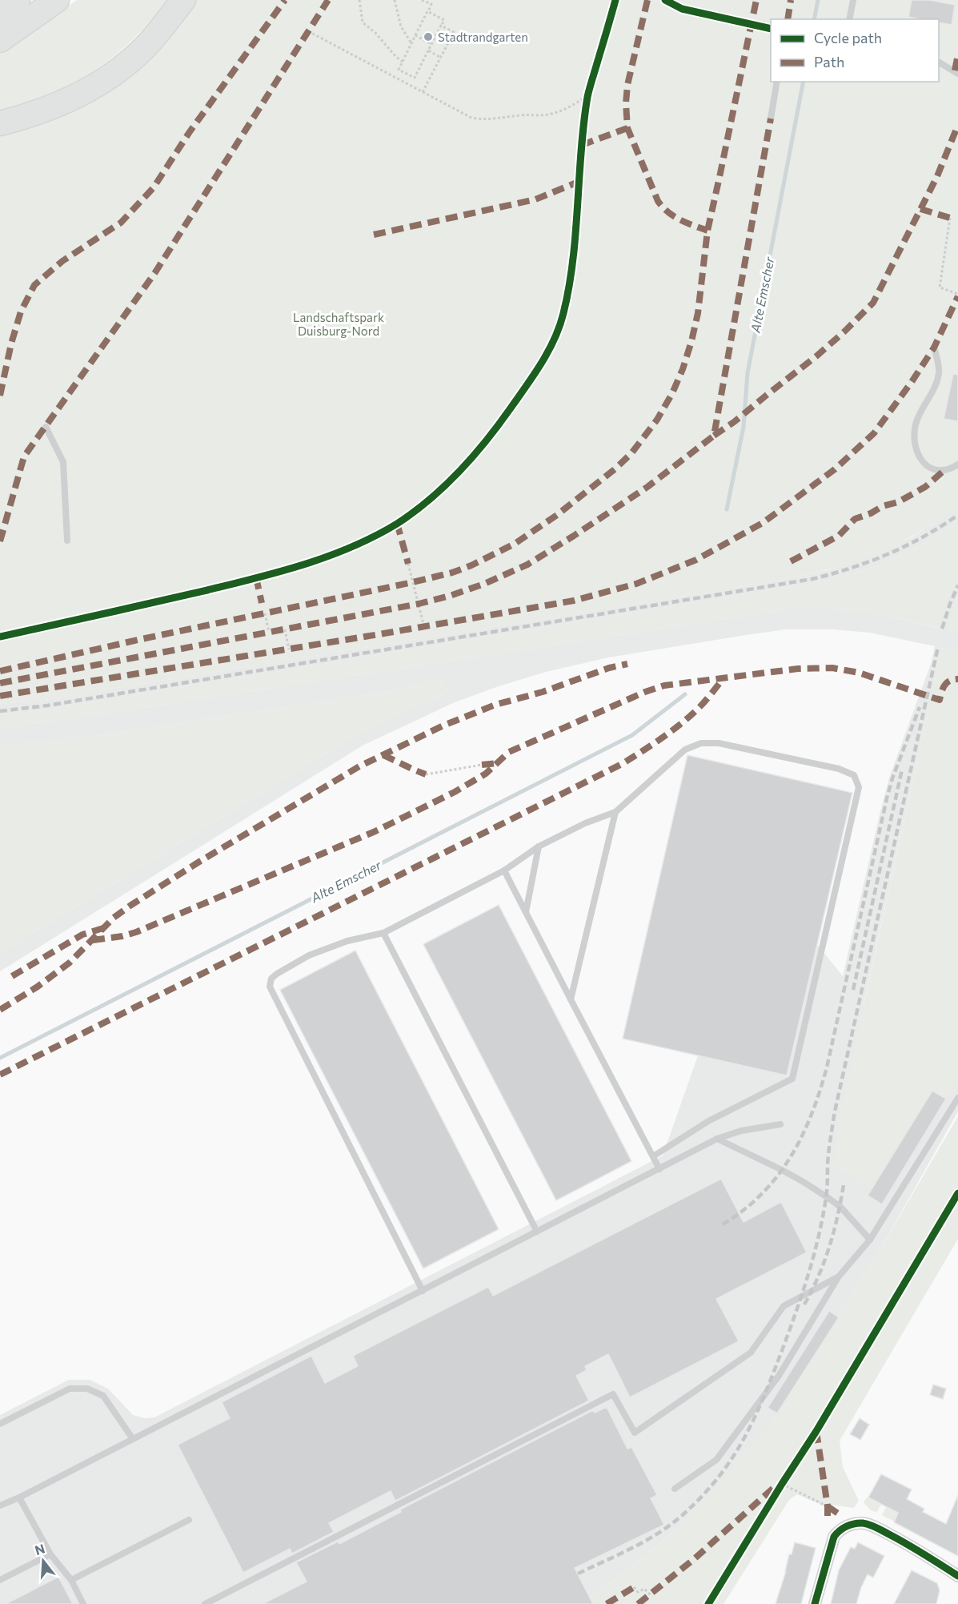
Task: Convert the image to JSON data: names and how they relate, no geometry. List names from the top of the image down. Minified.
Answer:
{"water":["Alte Emscher"],"parks":["Landschaftspark Duisburg-Nord"],"places":["Stadtrandgarten"],"legend":["Cycle path","Path"],"north":"top"}
